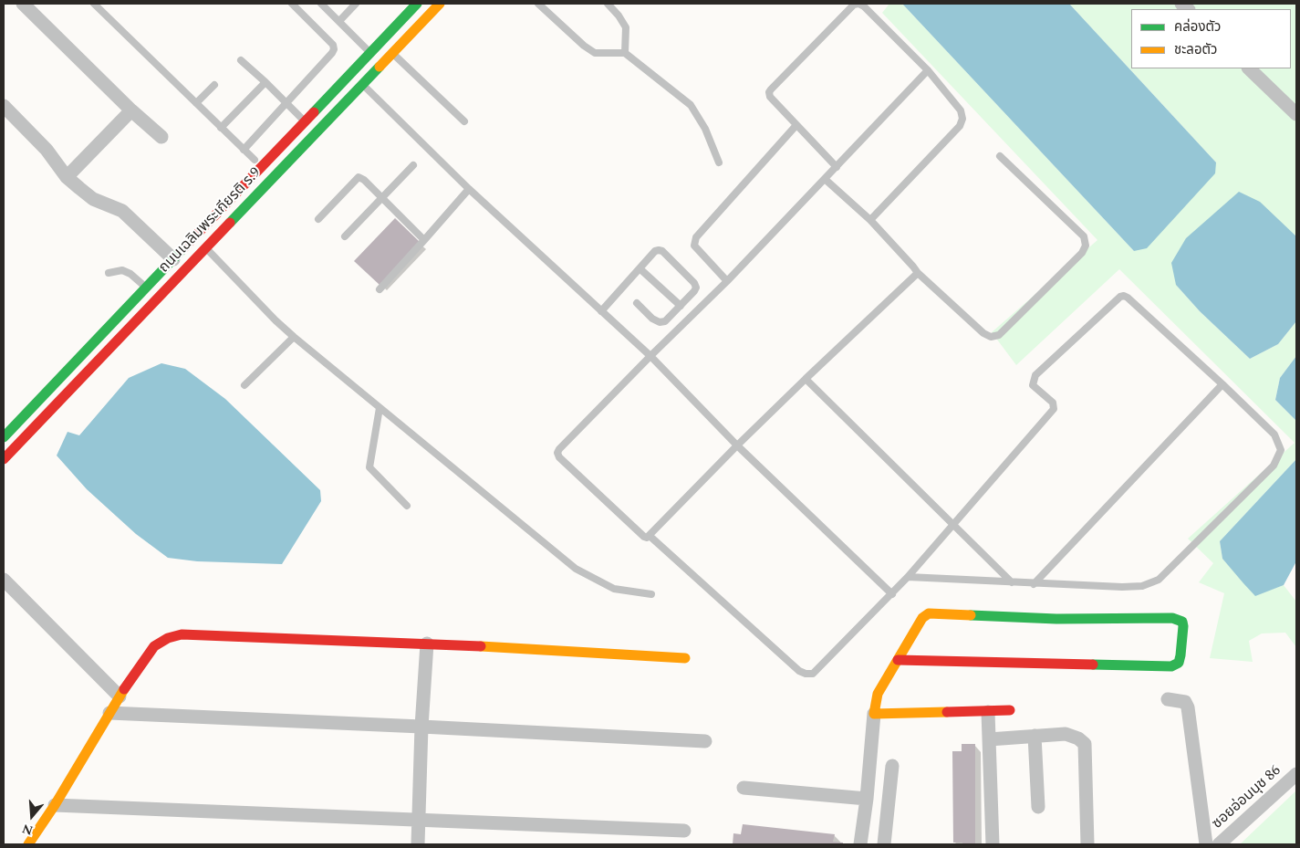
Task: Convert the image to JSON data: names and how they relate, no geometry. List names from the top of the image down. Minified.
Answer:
{"streets":{"street":["ถนนเฉลิมพระเกียรติ ร.9","ซอยอ่อนนุช 86"]},"legend":["คล่องตัว","ชะลอตัว"],"north":"bottom"}
